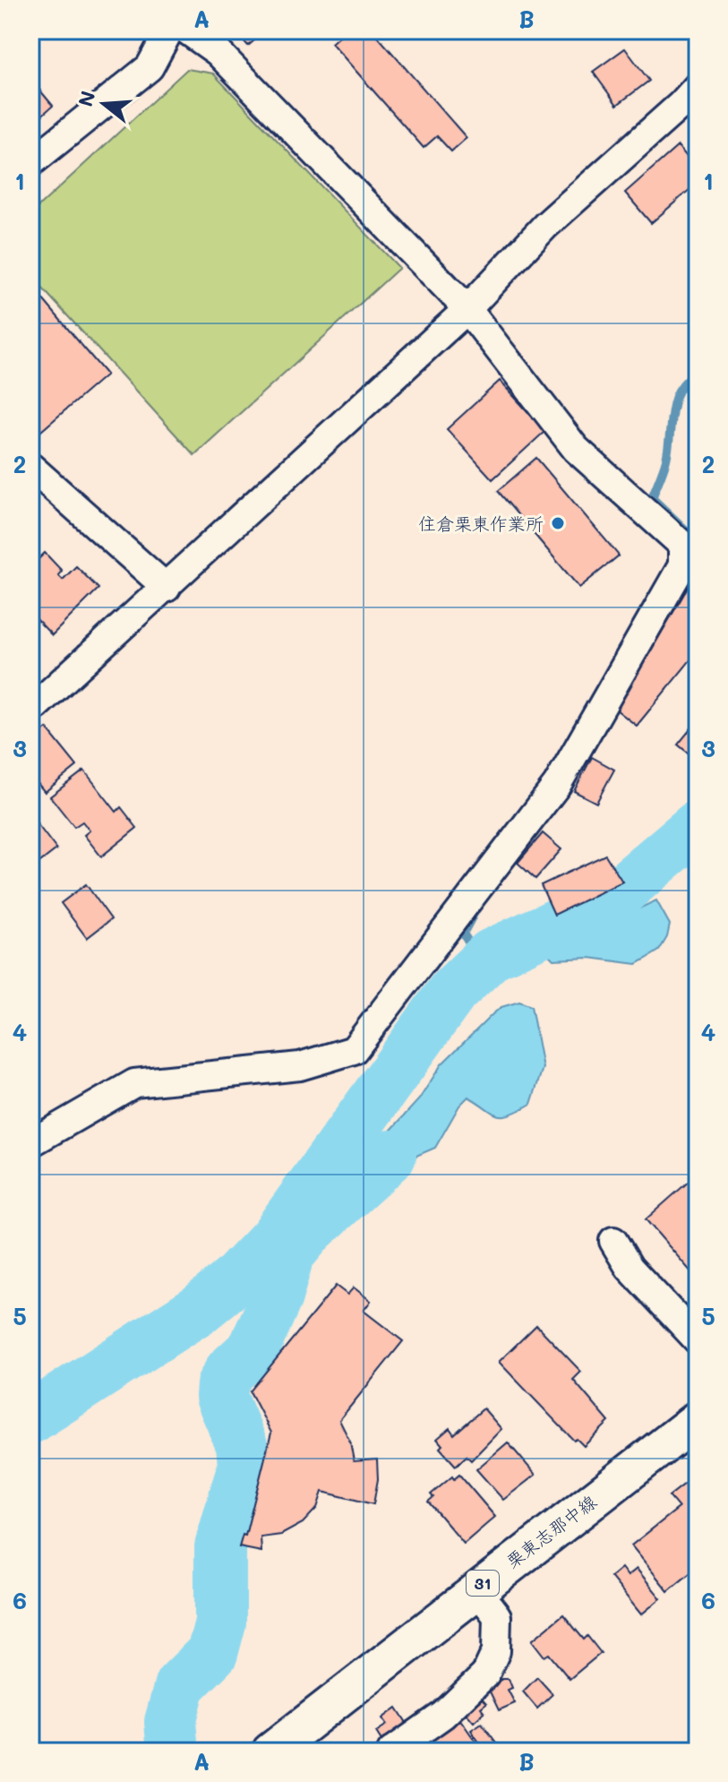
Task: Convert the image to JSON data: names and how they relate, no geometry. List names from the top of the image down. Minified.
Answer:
{"streets":{"main road":["栗東志那中線","31"]},"places":["住倉栗東作業所"],"north":"left","grid":{"columns":["A","B"],"rows":["1","2","3","4","5","6"]}}
